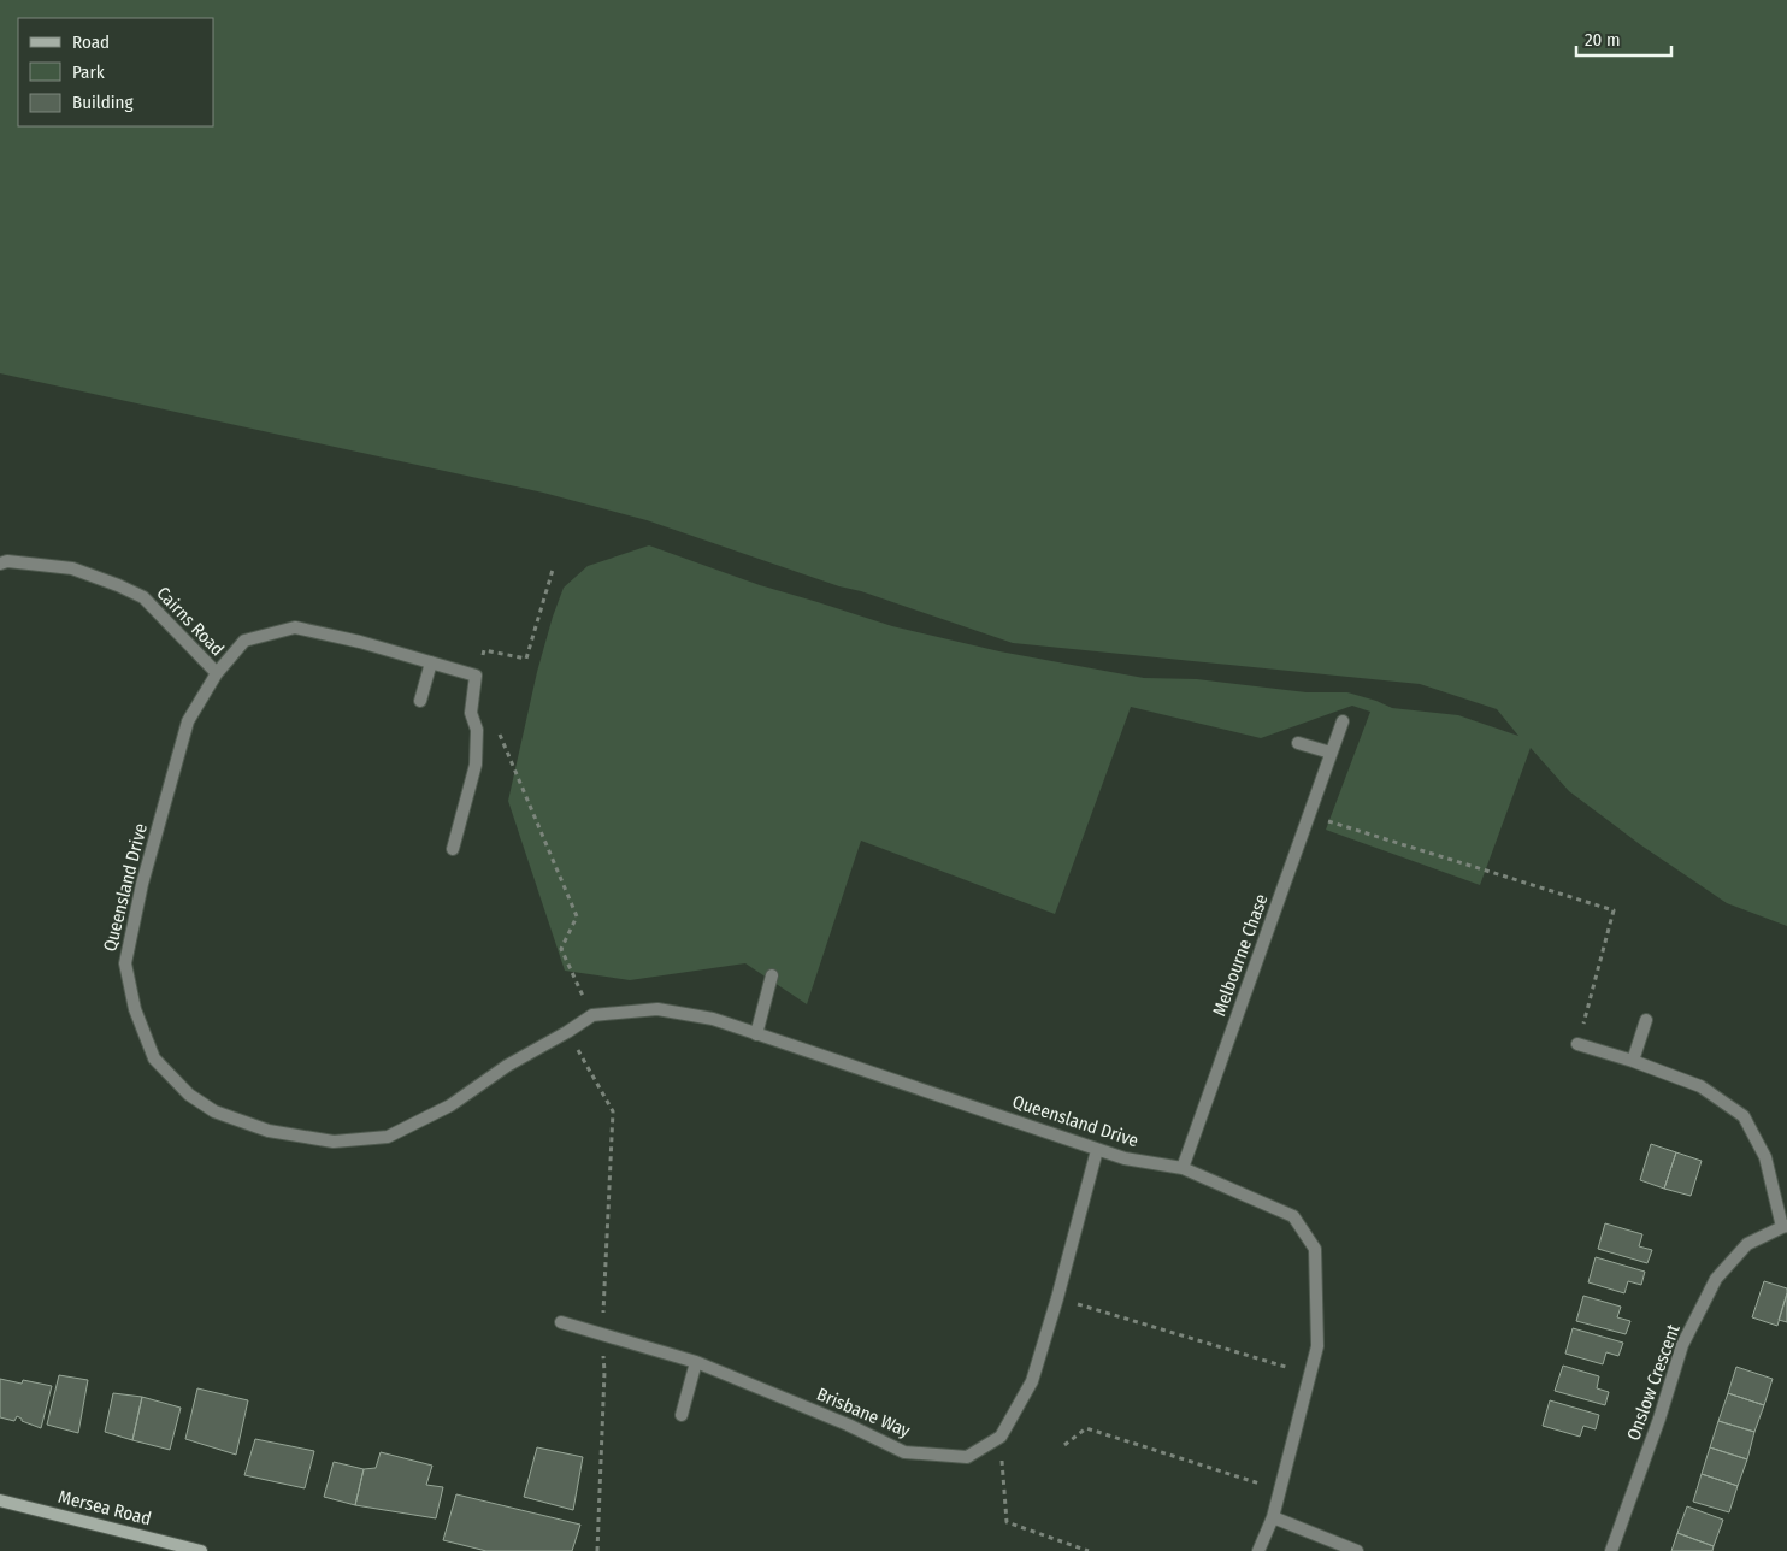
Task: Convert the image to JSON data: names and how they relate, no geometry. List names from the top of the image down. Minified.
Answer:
{"streets":{"main road":["Mersea Road"],"street":["Cairns Road","Queensland Drive","Melbourne Chase","Onslow Crescent","Brisbane Way"]},"crossings":[["Cairns Road","Queensland Drive"],["Queensland Drive","Melbourne Chase"],["Queensland Drive","Brisbane Way"]],"legend":["Road","Park","Building"],"scale_bar":"20 m"}
